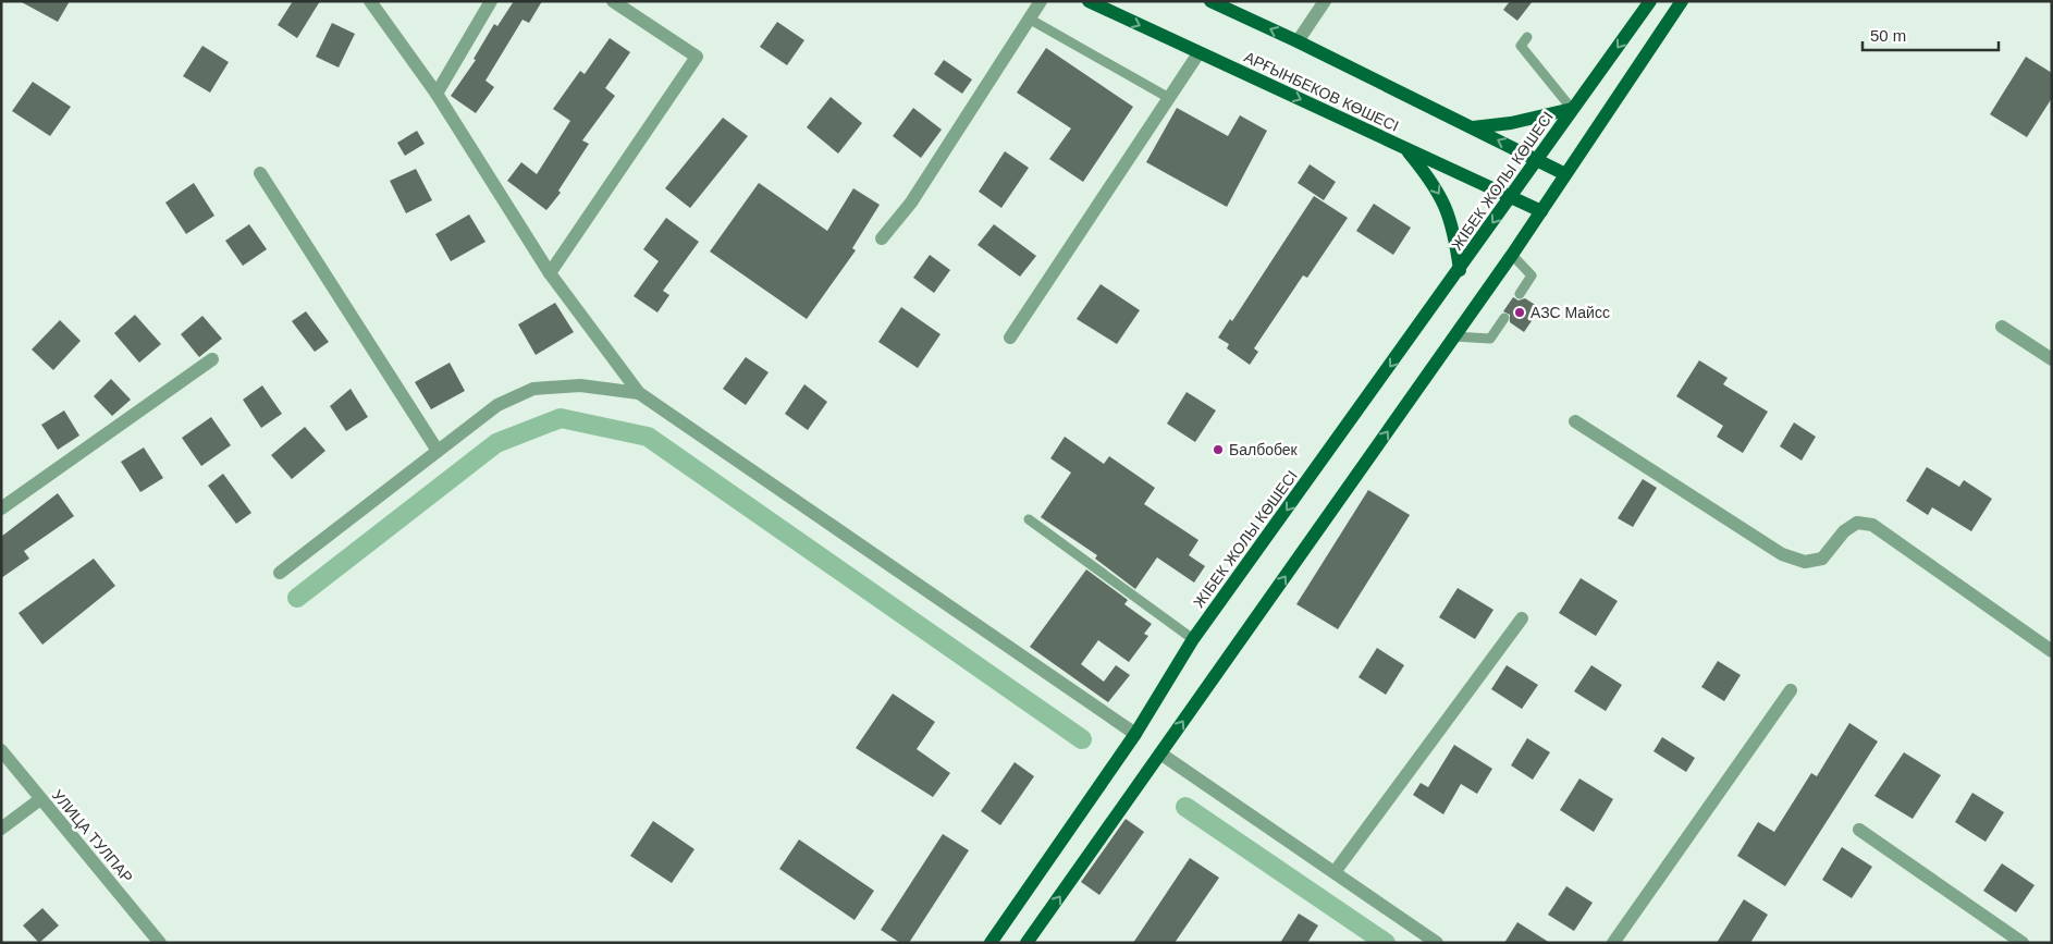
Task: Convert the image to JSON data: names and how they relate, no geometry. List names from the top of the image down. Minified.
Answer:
{"streets":{"main road":["АРҒЫНБЕКОВ КӨШЕСІ","ЖІБЕК ЖОЛЫ КӨШЕСІ"],"street":["УЛИЦА ТУЛПАР"]},"crossings":[["АРҒЫНБЕКОВ КӨШЕСІ","ЖІБЕК ЖОЛЫ КӨШЕСІ"]],"places":["АЗС Майсс","Балбобек"],"scale_bar":"50 m"}
